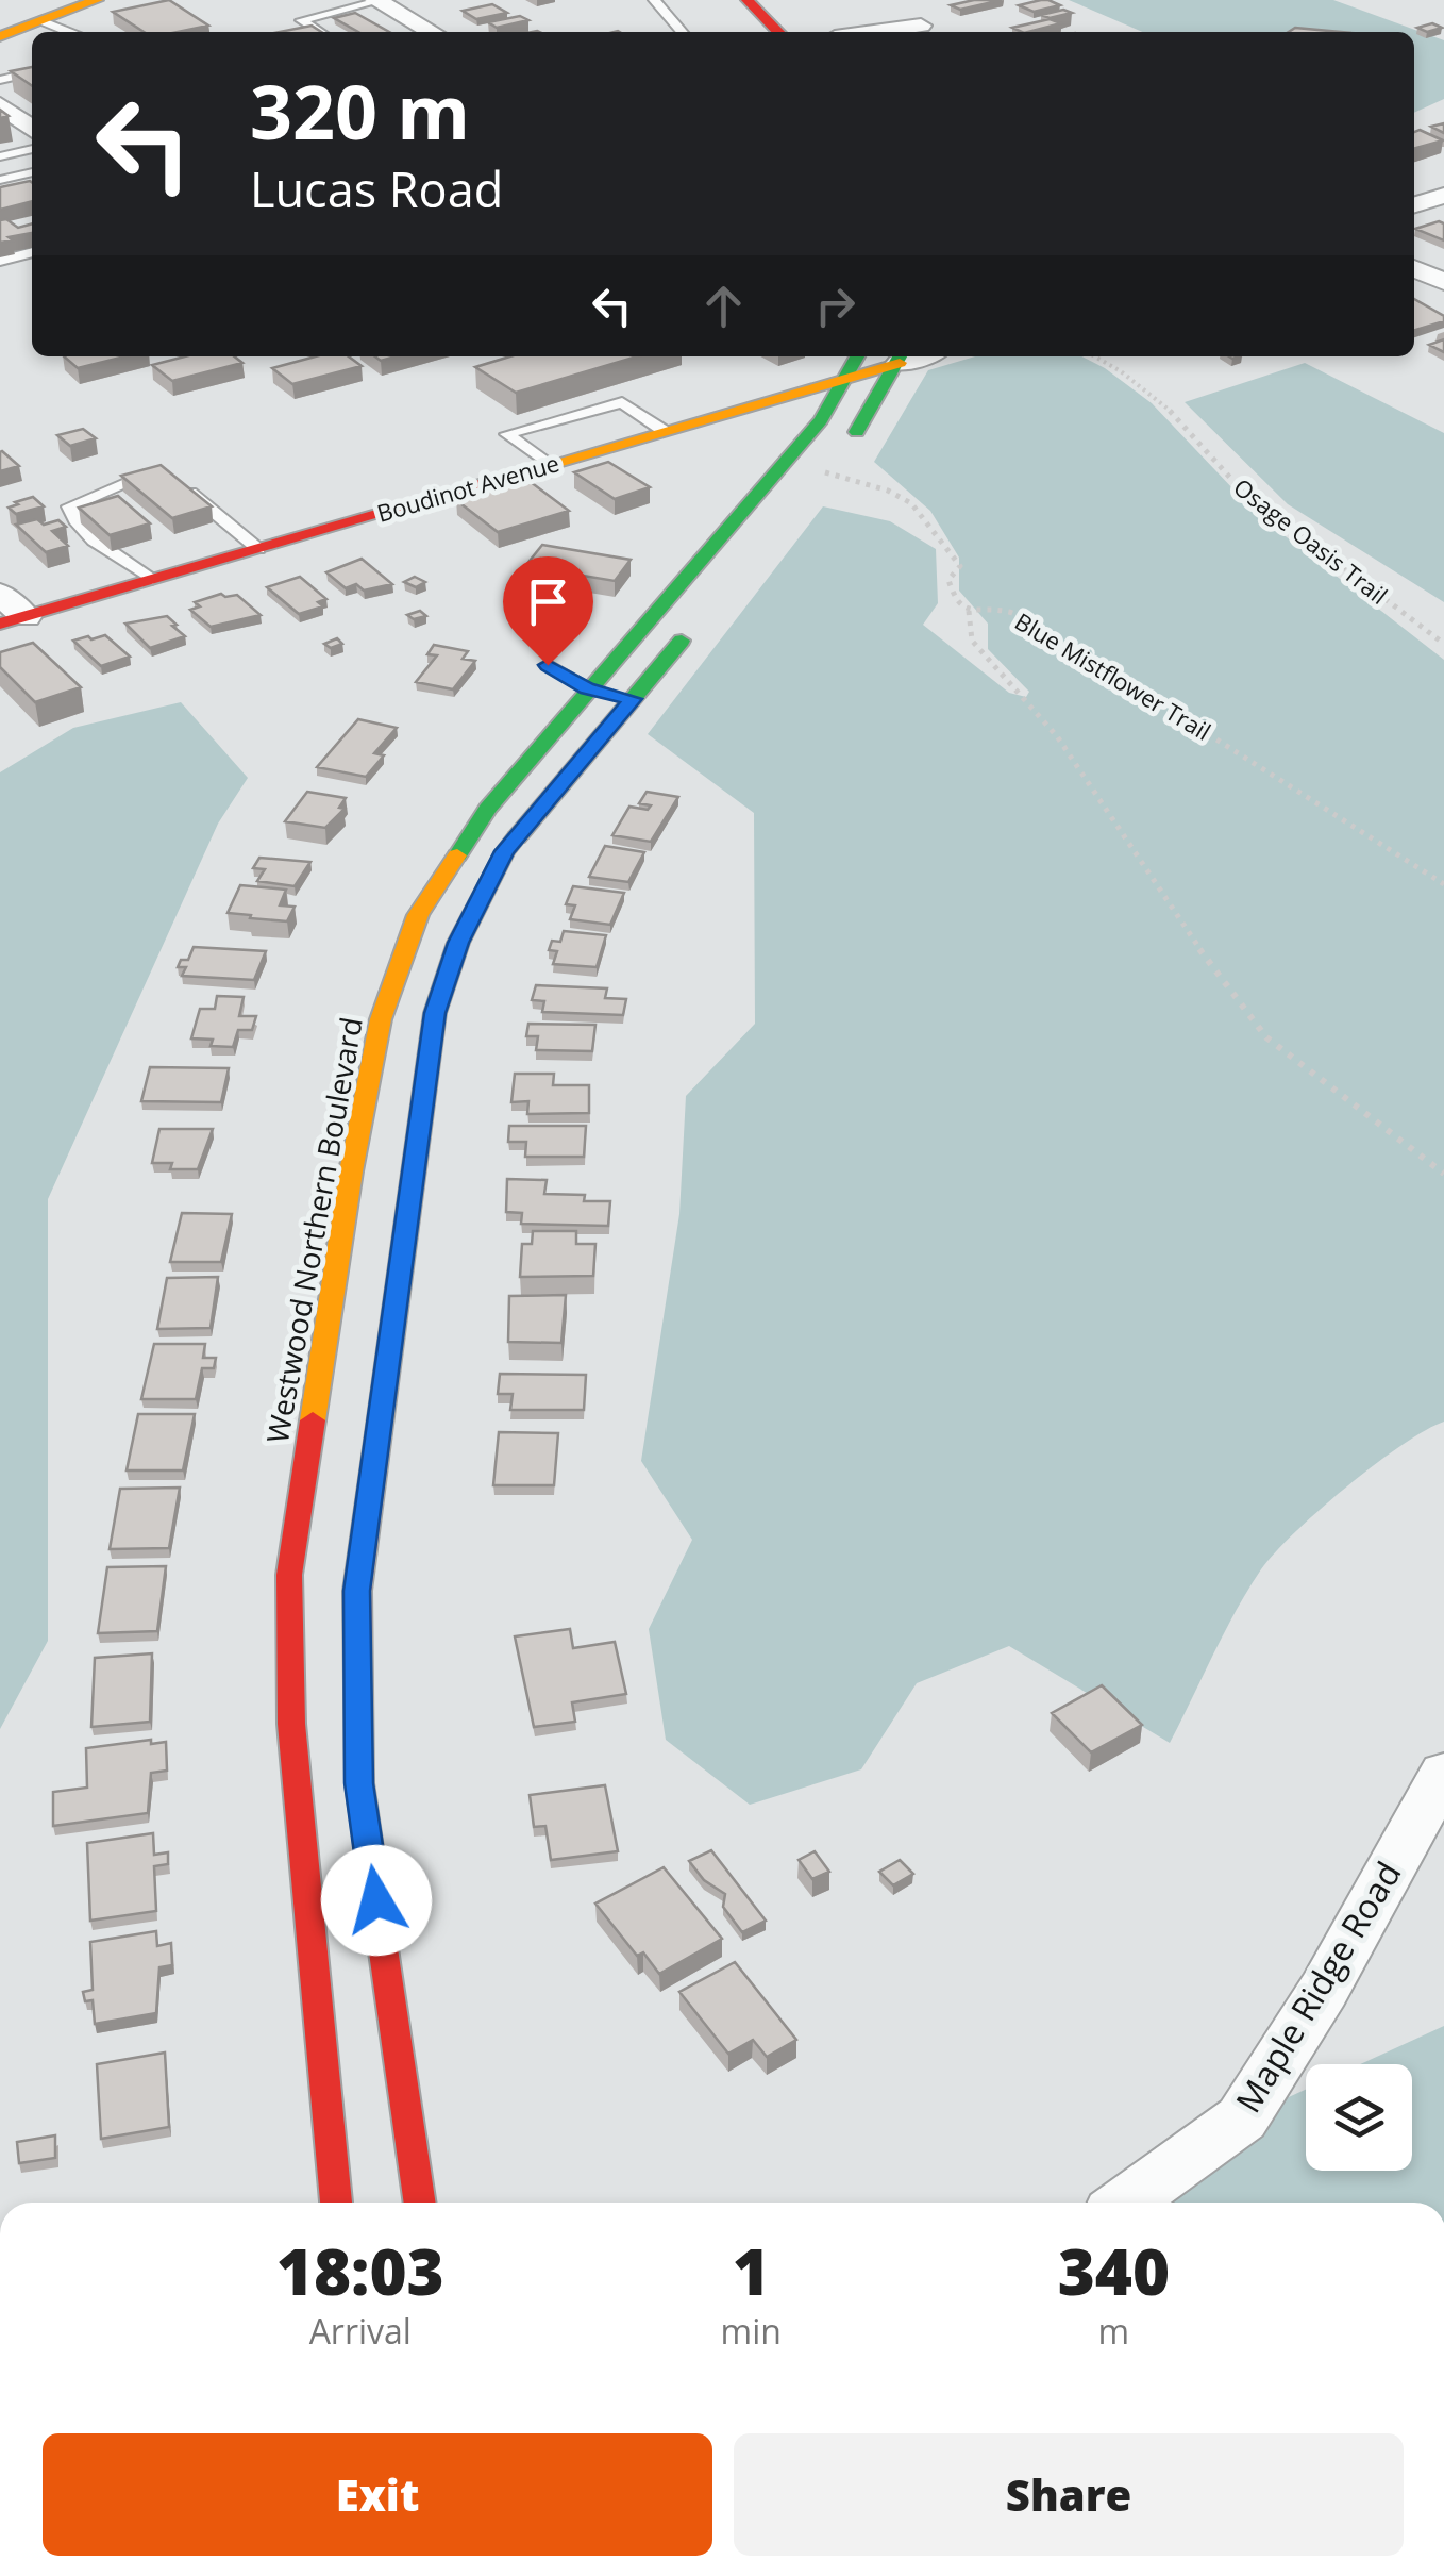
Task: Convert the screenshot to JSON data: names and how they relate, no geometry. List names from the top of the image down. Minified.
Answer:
{"streets":{"main road":["Boudinot Avenue","Westwood Northern Boulevard"],"street":["Maple Ridge Road"],"path":["Osage Oasis Trail","Blue Mistflower Trail"]},"crossings":[["Boudinot Avenue","Westwood Northern Boulevard"]],"page":{"turn":["320 m","Lucas Road"],"eta":["18:03","Arrival","1","min","340","m"],"buttons":["Exit","Share"]}}
